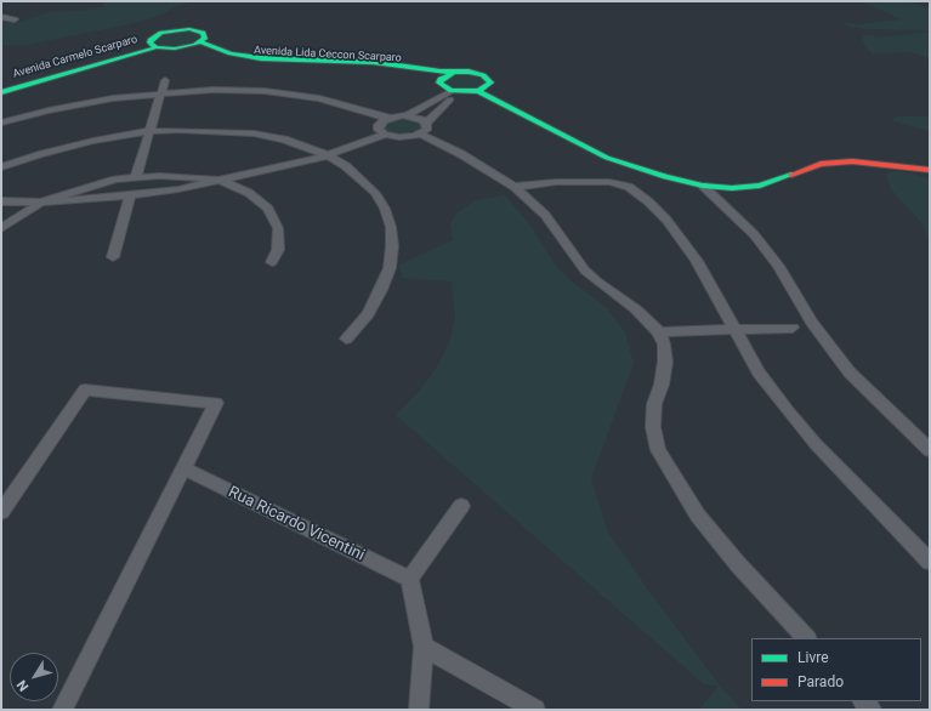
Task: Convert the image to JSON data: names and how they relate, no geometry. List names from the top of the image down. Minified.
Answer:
{"streets":{"main road":["Avenida Lida Ceccon Scarparo","Avenida Carmelo Scarparo"],"street":["Rua Ricardo Vicentini"]},"legend":["Livre","Parado"],"north":"bottom left"}
